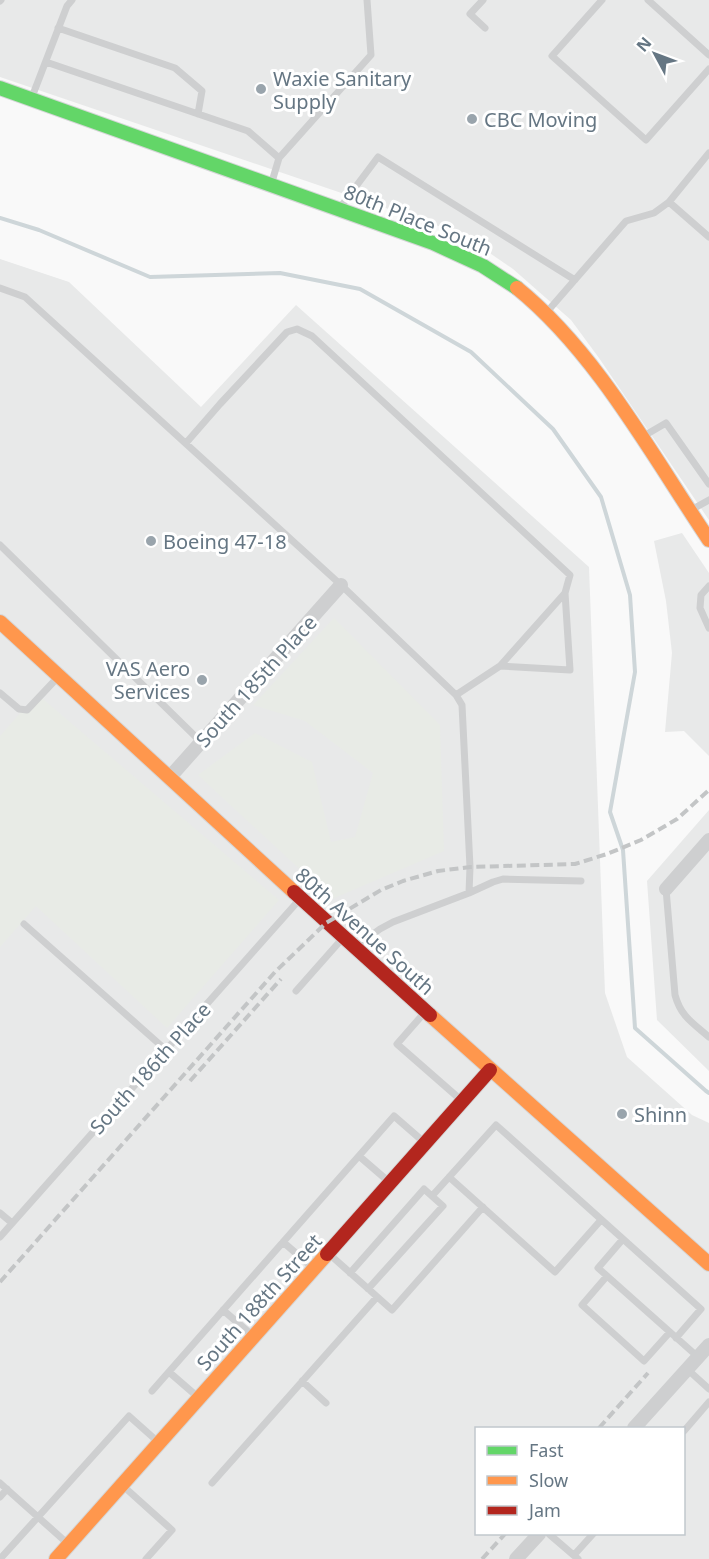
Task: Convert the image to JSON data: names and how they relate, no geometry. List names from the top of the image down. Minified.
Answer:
{"streets":{"street":["80th Place South","South 185th Place","80th Avenue South","South 188th Street"],"lane":["South 186th Place"]},"crossings":[["South 185th Place","80th Avenue South"],["80th Avenue South","South 186th Place"],["80th Avenue South","South 188th Street"]],"places":["Waxie Sanitary Supply","CBC Moving","Boeing 47-18","VAS Aero Services","Shinn"],"legend":["Fast","Slow","Jam"],"north":"top left"}
